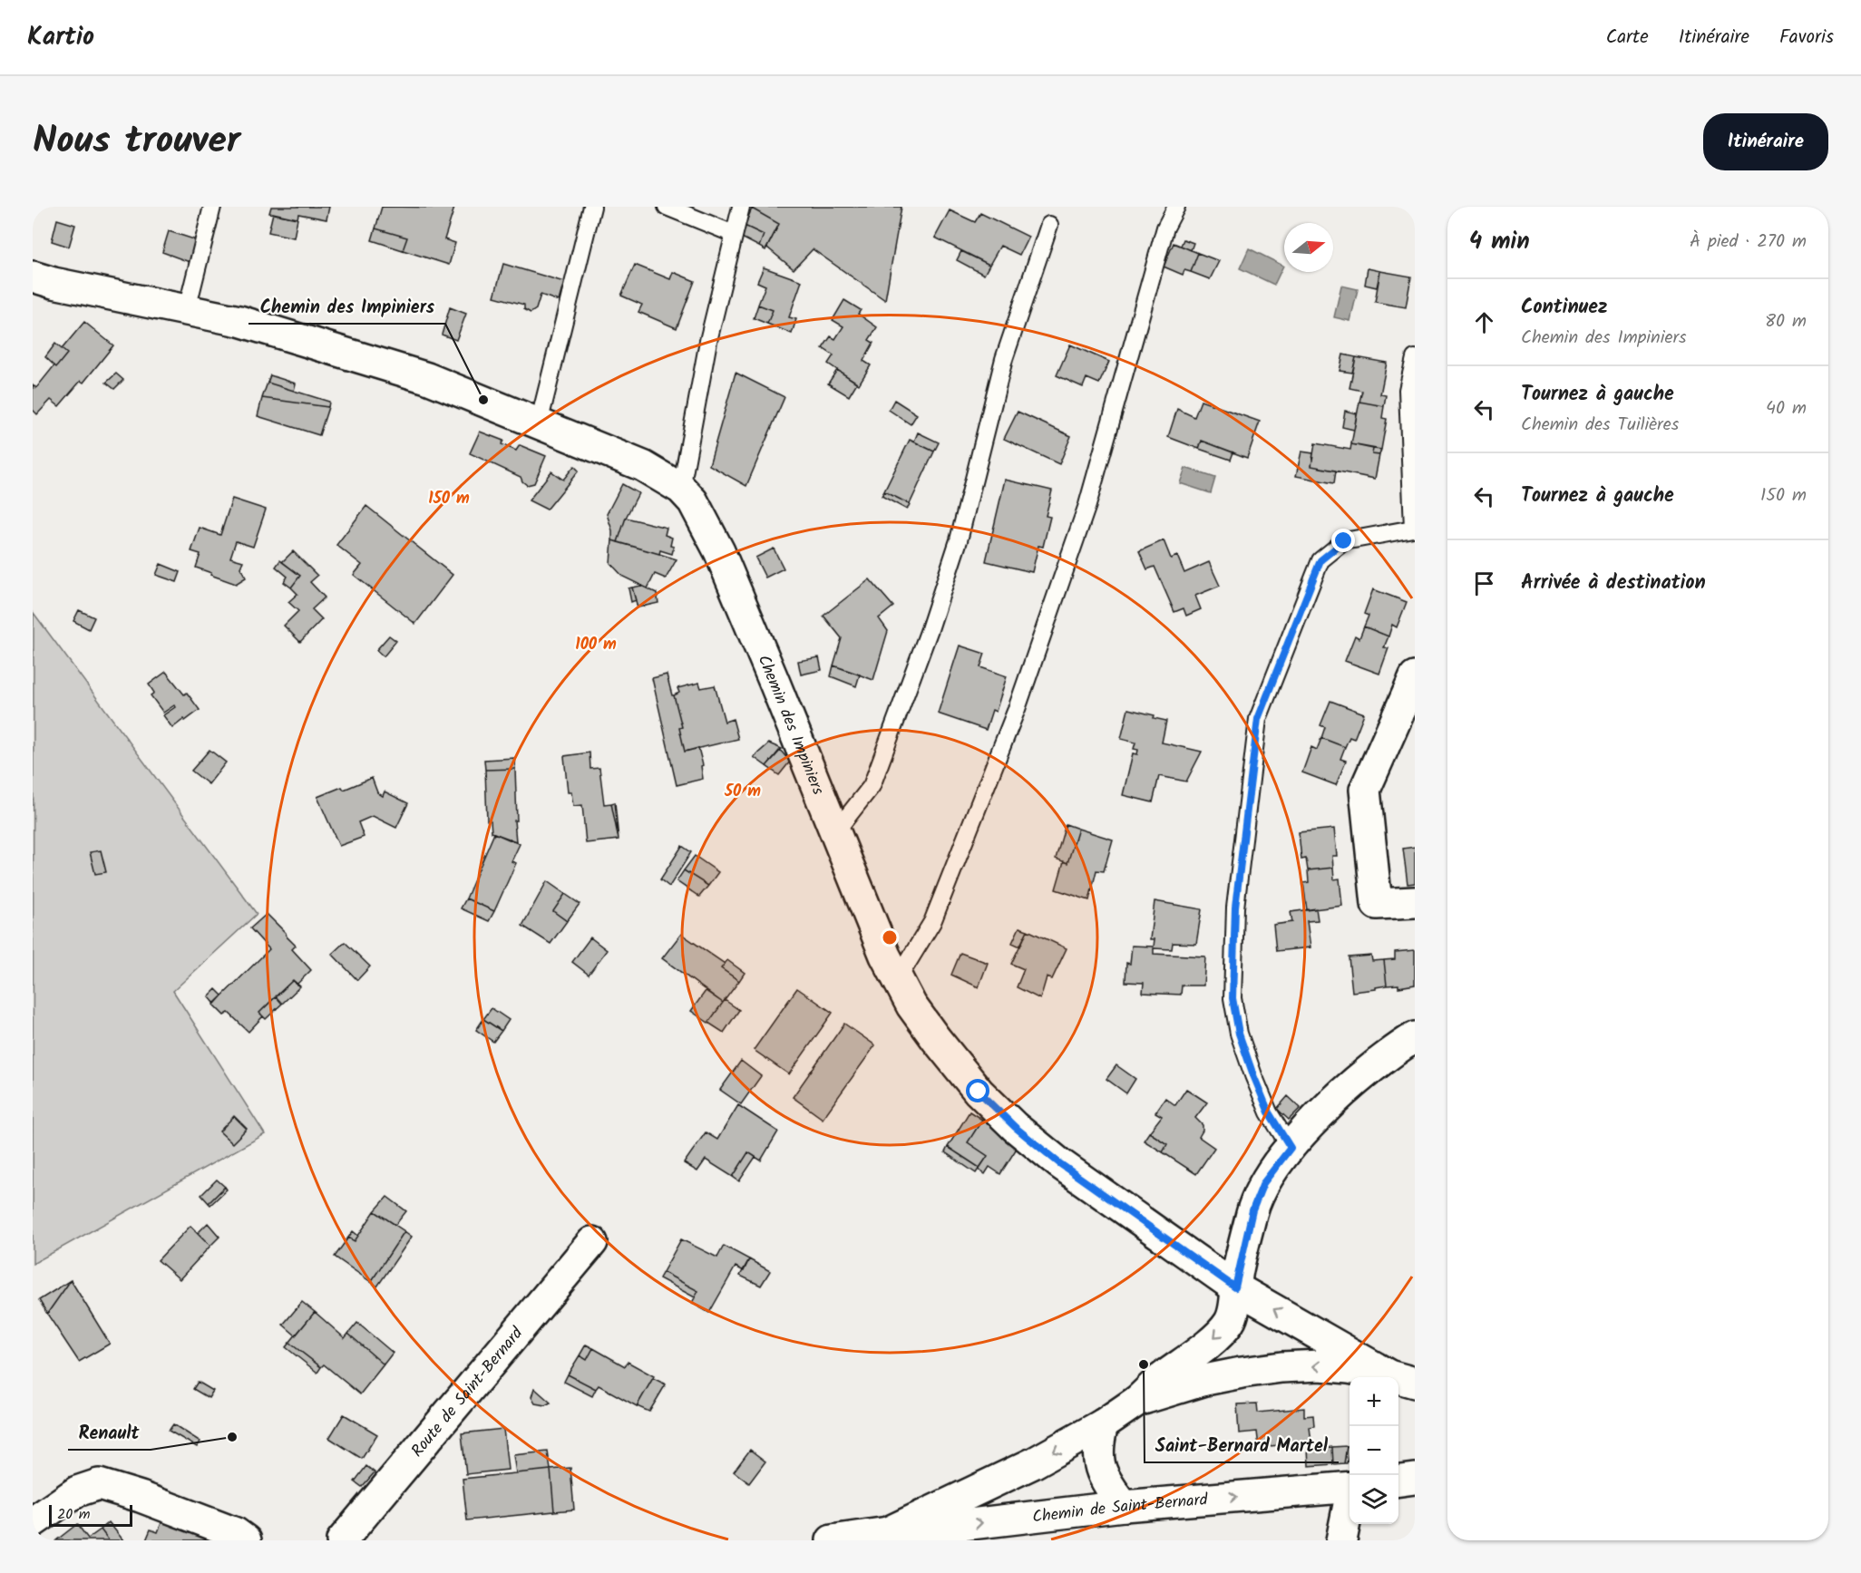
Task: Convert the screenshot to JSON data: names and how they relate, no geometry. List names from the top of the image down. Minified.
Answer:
{"streets":{"street":["Chemin des Impiniers","Route de Saint-Bernard","Chemin de Saint-Bernard"]},"places":["Chemin des Impiniers","Saint-Bernard Martel","Renault"],"scale_bar":"20 m","north":"right","page":{"header":"Kartio","nav":["Carte","Itinéraire","Favoris"],"title":"Nous trouver","buttons":"Itinéraire","heading":["4 min","À pied · 270 m"],"list":[["Continuez","Chemin des Impiniers","80 m"],["Tournez à gauche","Chemin des Tuilières","40 m"],["Tournez à gauche","150 m"],"Arrivée à destination"],"map_buttons":["+","−"],"scale":"20 m"},"rings":["150 m","100 m","50 m"]}
